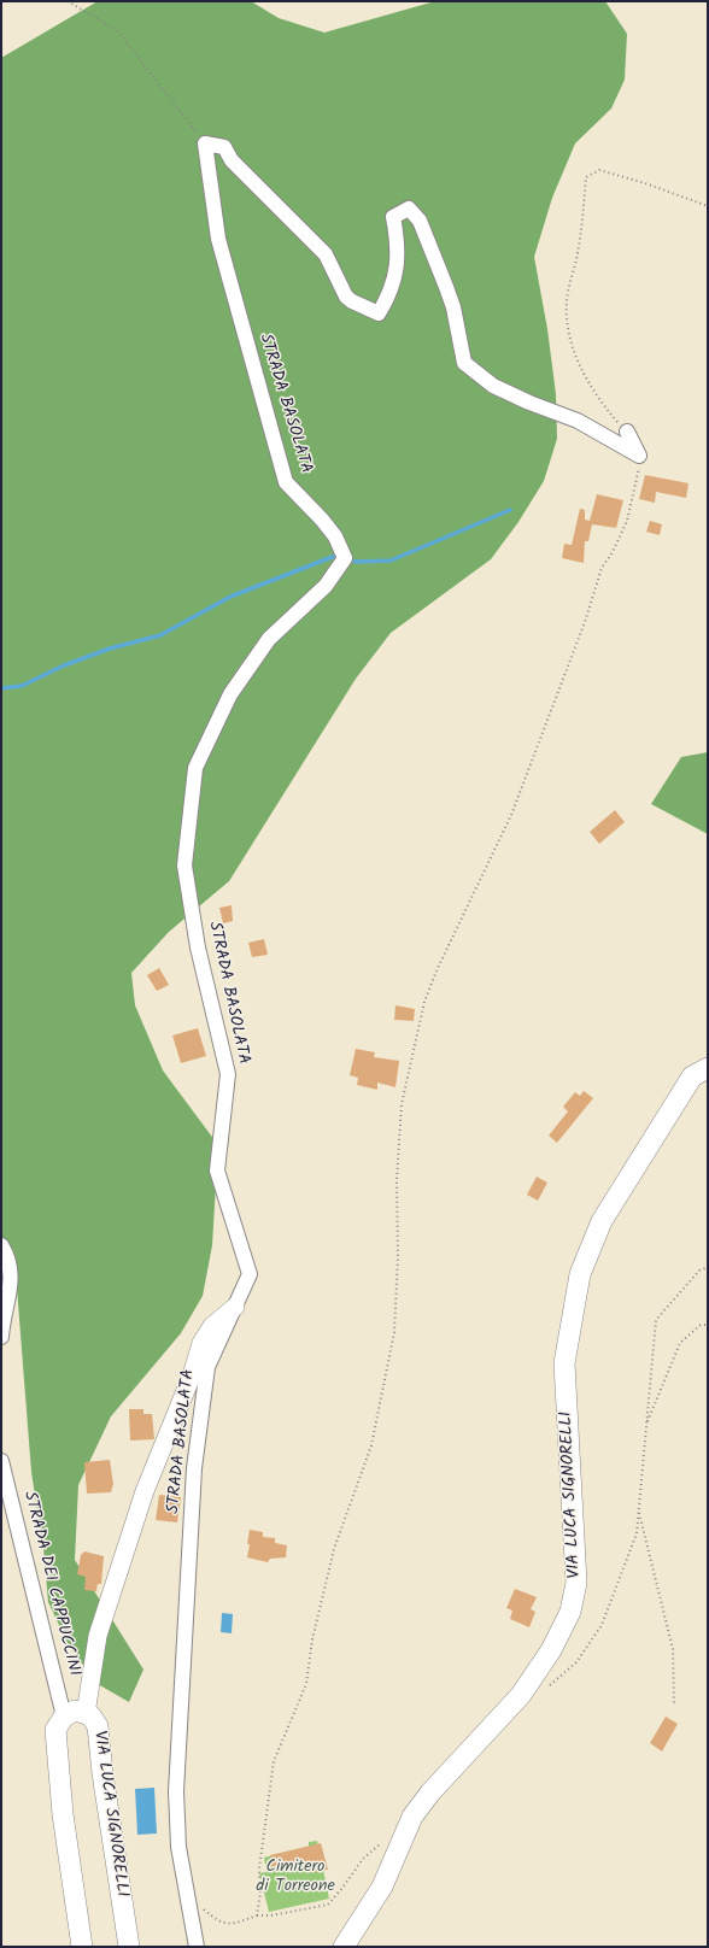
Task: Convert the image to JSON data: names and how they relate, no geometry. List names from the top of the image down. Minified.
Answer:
{"streets":{"main road":["VIA LUCA SIGNORELLI"],"street":["STRADA BASOLATA","STRADA DEI CAPPUCCINI"]},"crossings":[["VIA LUCA SIGNORELLI","STRADA DEI CAPPUCCINI"]],"parks":["Cimitero di Torreone"]}
